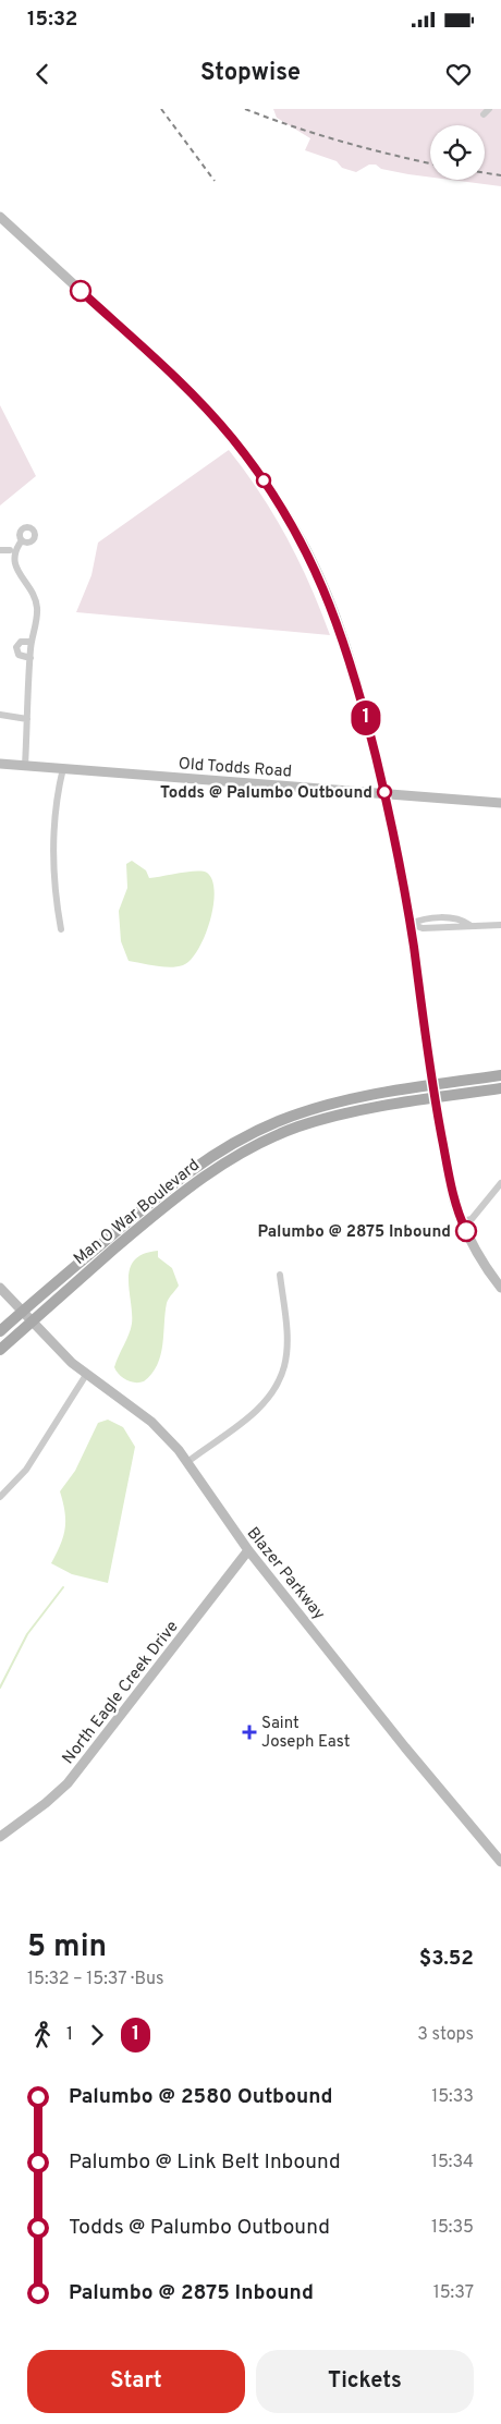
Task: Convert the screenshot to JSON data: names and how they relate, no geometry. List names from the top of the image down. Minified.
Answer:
{"streets":{"main road":["Man O War Boulevard"],"street":["Old Todds Road","Blazer Parkway","North Eagle Creek Drive"]},"crossings":[["Man O War Boulevard","Blazer Parkway"],["Blazer Parkway","North Eagle Creek Drive"]],"places":{"other":["Todds @ Palumbo Outbound","Palumbo @ 2875 Inbound"],"health":["Saint Joseph East"]},"lines":["bus line 1"],"page":{"status":"15:32","header":"Stopwise","on_map":"1","heading":["5 min","15:32 – 15:37 · Bus","$3.52"],"legs":["1","1","3 stops"],"list":[{"name":"Palumbo @ 2580 Outbound","value":"15:33"},{"name":"Palumbo @ Link Belt Inbound","value":"15:34"},{"name":"Todds @ Palumbo Outbound","value":"15:35"},{"name":"Palumbo @ 2875 Inbound","value":"15:37"}],"buttons":["Start","Tickets"]}}
